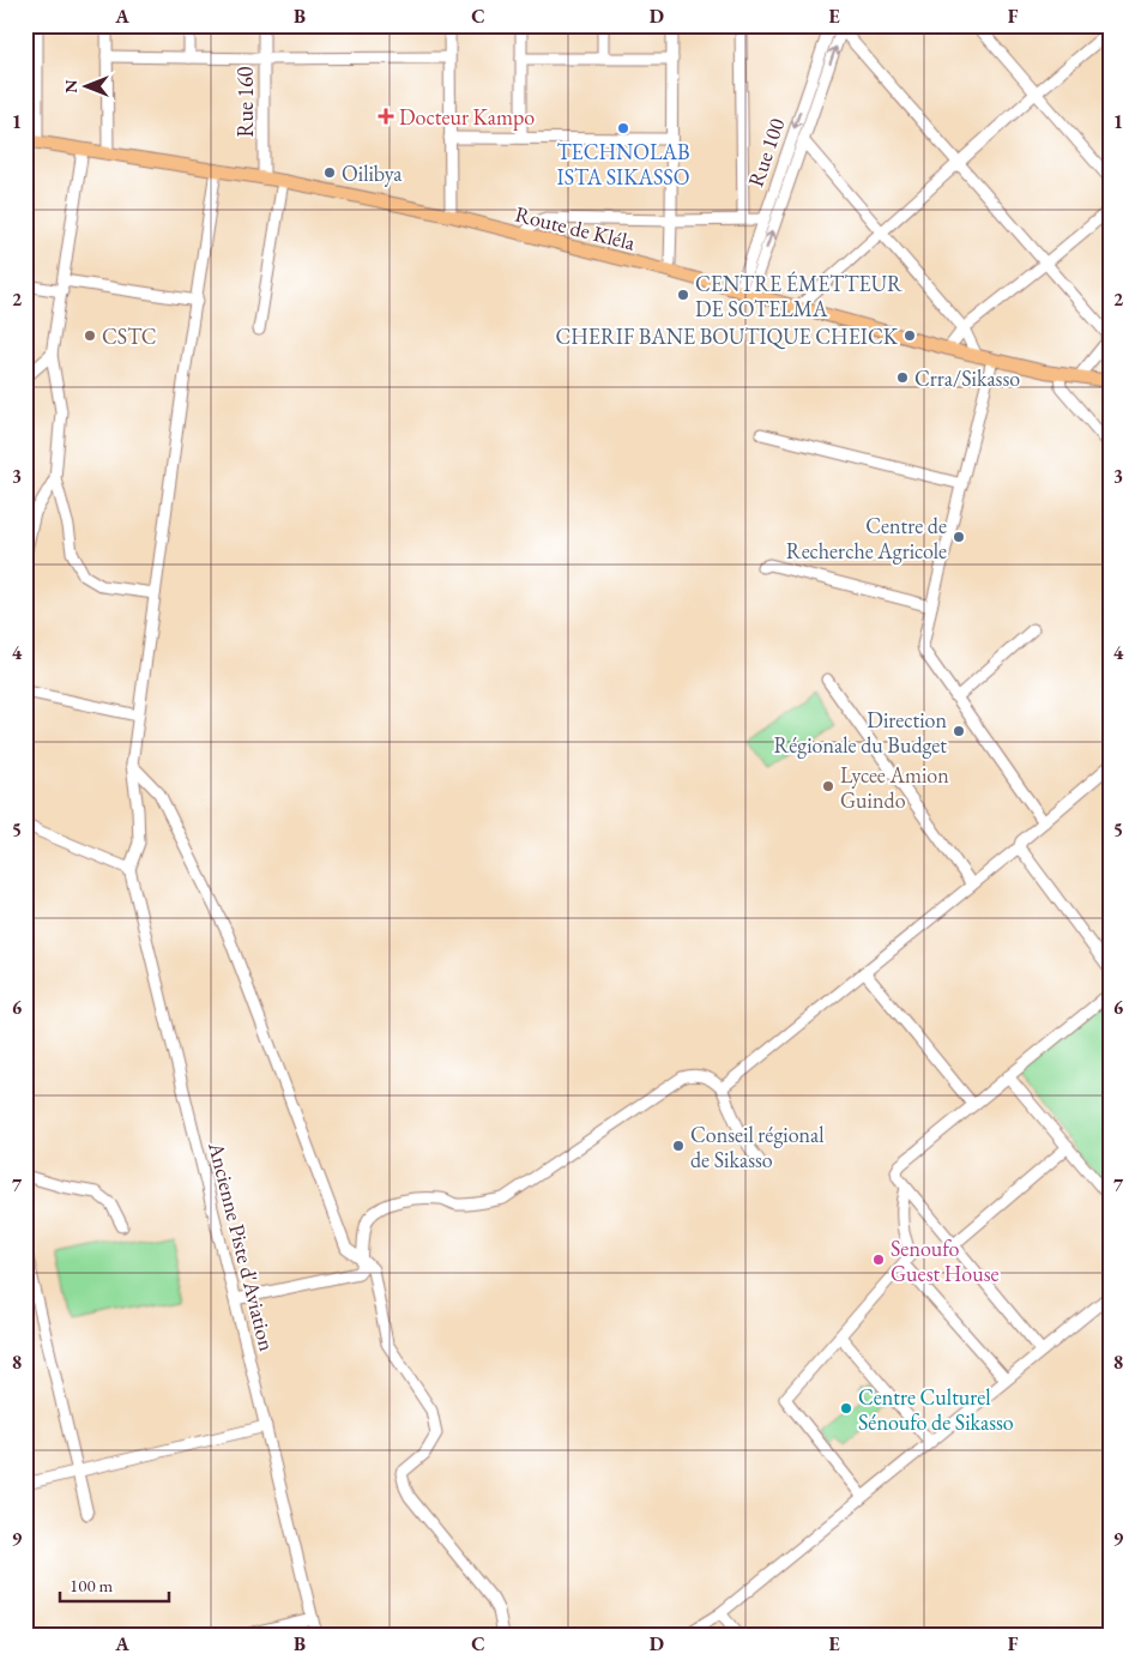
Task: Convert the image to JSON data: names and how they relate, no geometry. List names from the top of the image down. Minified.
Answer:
{"streets":{"main road":["Route de Kléla"],"street":["Rue 160","Rue 100","Ancienne Piste d'Aviation"]},"crossings":[["Rue 160","Route de Kléla"],["Rue 100","Route de Kléla"]],"places":{"health":["Docteur Kampo"],"other":["TECHNOLAB ISTA SIKASSO","Oilibya","CENTRE ÉMETTEUR DE SOTELMA","CSTC","CHERIF BANE BOUTIQUE CHEICK","Crra/Sikasso","Centre de Recherche Agricole","Direction Régionale du Budget","Lycee Amion Guindo","Conseil régional de Sikasso","Senoufo Guest House","Centre Culturel Sénoufo de Sikasso"]},"scale_bar":"100 m","north":"left","grid":{"columns":["A","B","C","D","E","F"],"rows":["1","2","3","4","5","6","7","8","9"]}}
